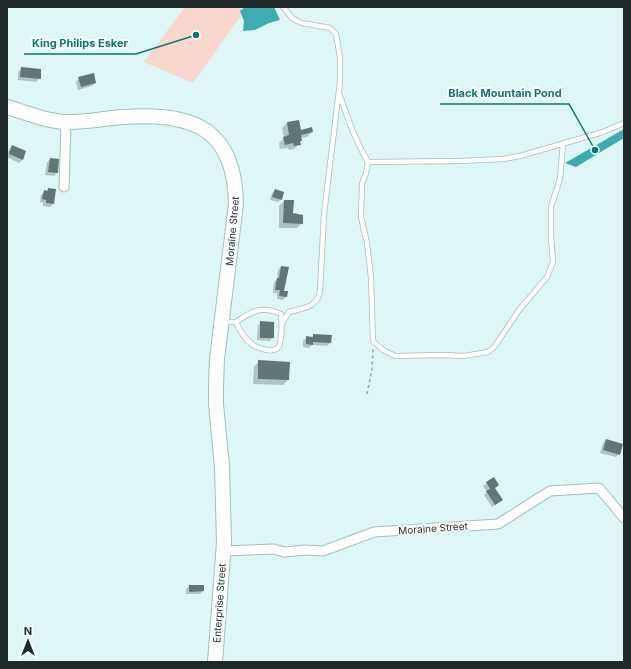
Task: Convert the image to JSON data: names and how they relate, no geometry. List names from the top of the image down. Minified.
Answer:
{"streets":{"main road":["Moraine Street","Enterprise Street"]},"crossings":[["Moraine Street","Enterprise Street"]],"places":["King Philips Esker","Black Mountain Pond"],"north":"top"}
